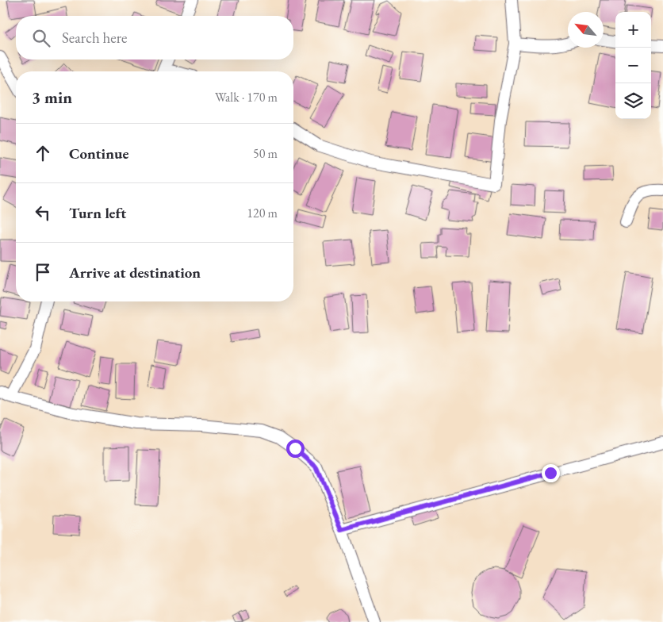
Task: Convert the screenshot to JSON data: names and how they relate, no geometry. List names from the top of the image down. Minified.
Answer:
{"north":"top left","page":{"map_buttons":["+","−"],"search":"Search here","heading":["3 min","Walk · 170 m"],"list":[["Continue","50 m"],["Turn left","120 m"],"Arrive at destination"]}}
